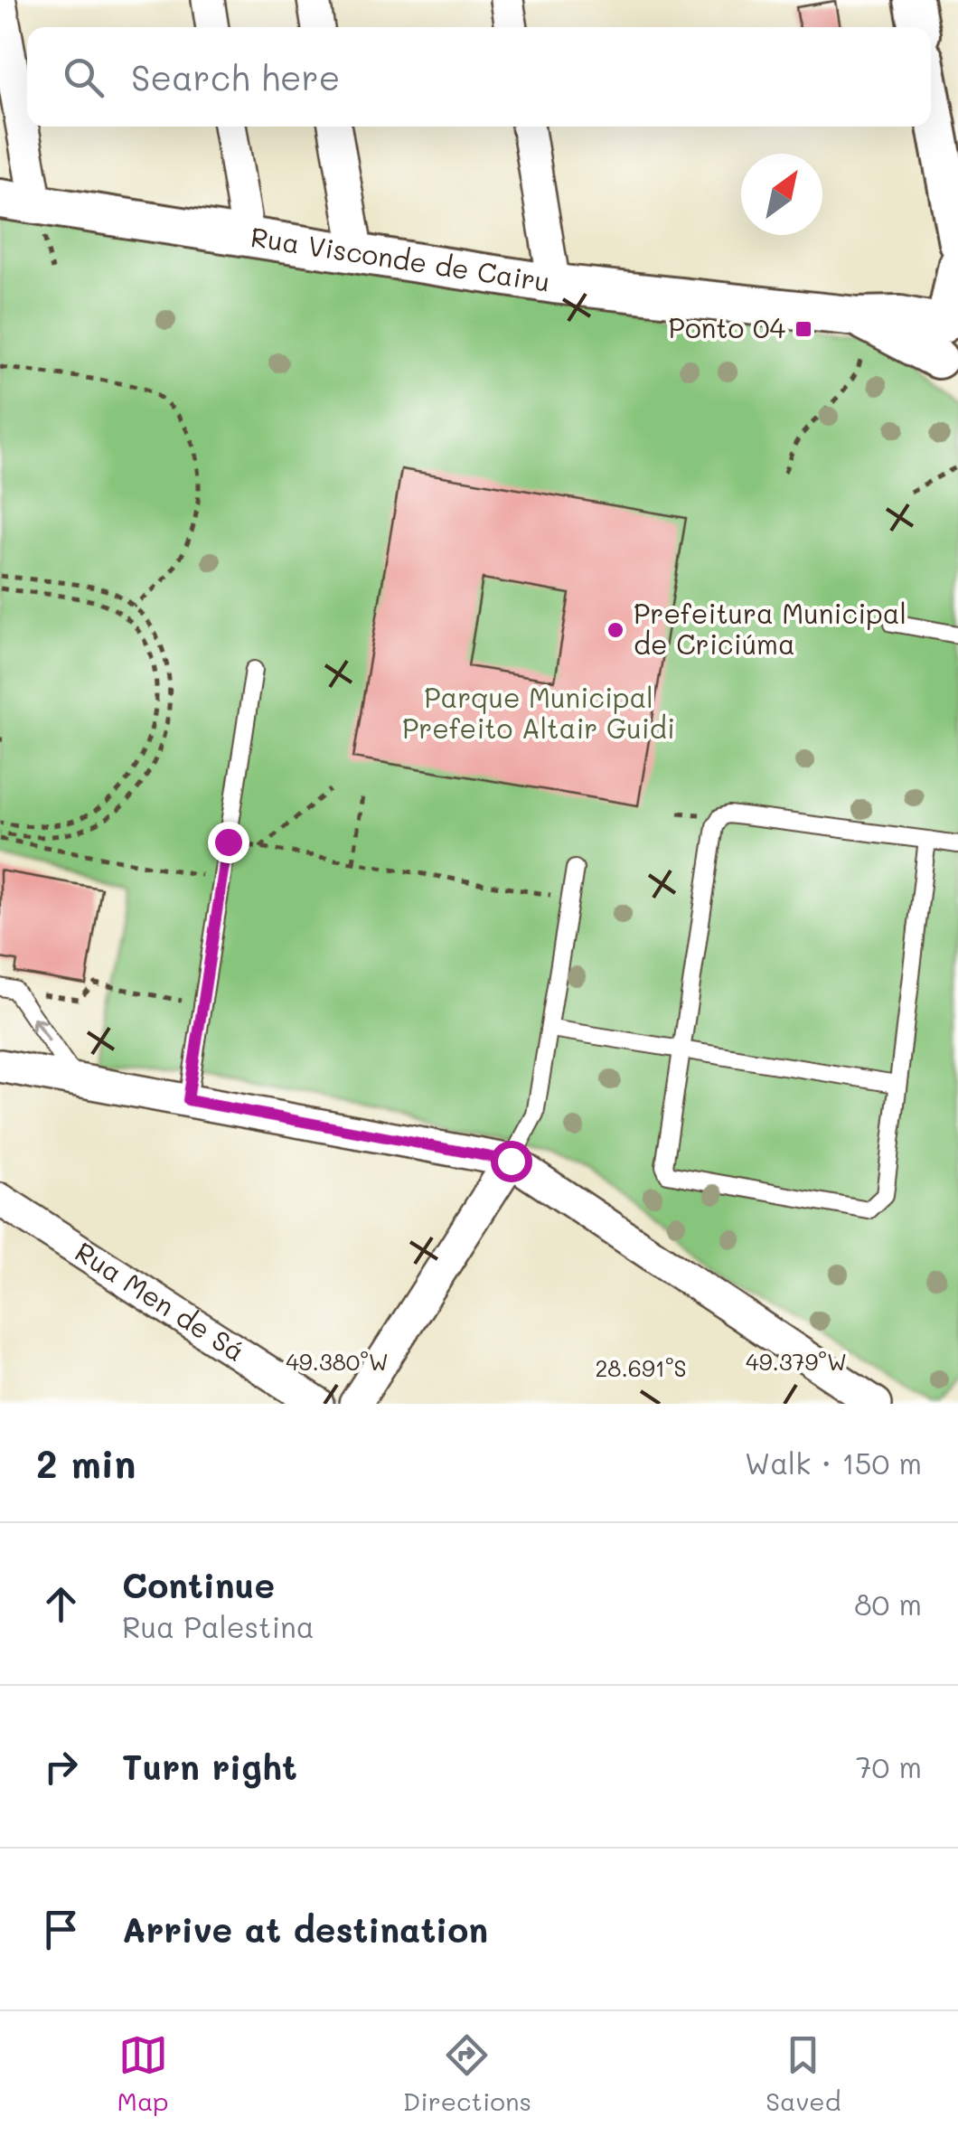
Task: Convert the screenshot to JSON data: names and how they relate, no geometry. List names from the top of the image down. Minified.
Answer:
{"streets":{"street":["Rua Visconde de Cairu","Rua Men de Sá"]},"parks":["Parque Municipal Prefeito Altair Guidi"],"places":{"transit":["Ponto 04"],"other":["Prefeitura Municipal de Criciúma"]},"north":"top right","page":{"search":"Search here","heading":["2 min","Walk · 150 m"],"list":[["Continue","Rua Palestina","80 m"],["Turn right","70 m"],"Arrive at destination"],"nav":["Map","Directions","Saved"]},"coordinates":["49.380°W","49.379°W","28.691°S"]}
